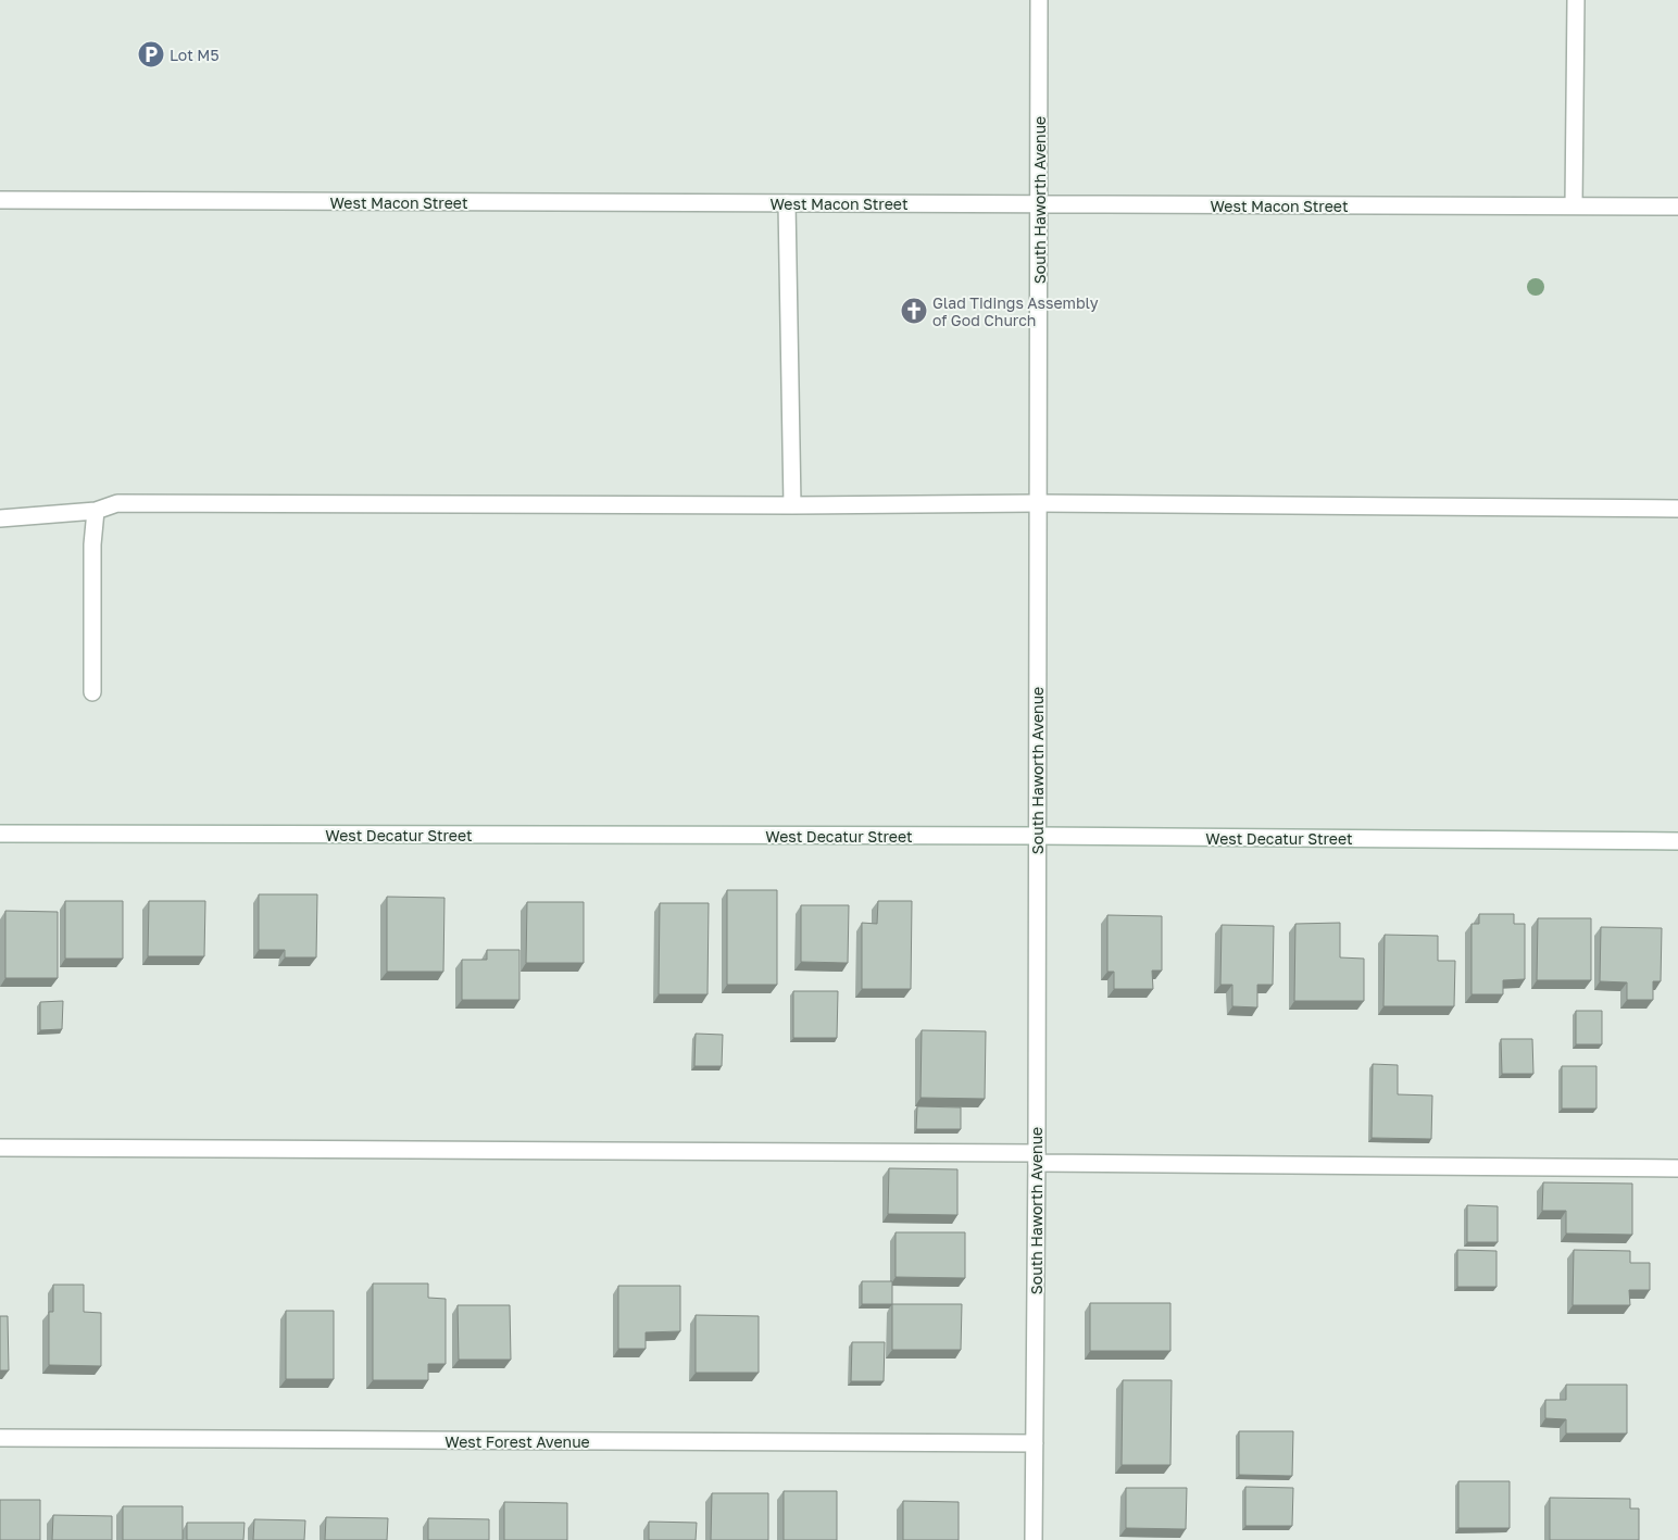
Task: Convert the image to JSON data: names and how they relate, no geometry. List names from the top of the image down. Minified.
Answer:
{"streets":{"street":["South Haworth Avenue","West Macon Street","West Decatur Street","West Forest Avenue"]},"crossings":[["South Haworth Avenue","West Macon Street"],["South Haworth Avenue","West Decatur Street"],["South Haworth Avenue","West Forest Avenue"]],"places":{"parking":["Lot M5"],"church":["Glad Tidings Assembly of God Church"]}}
